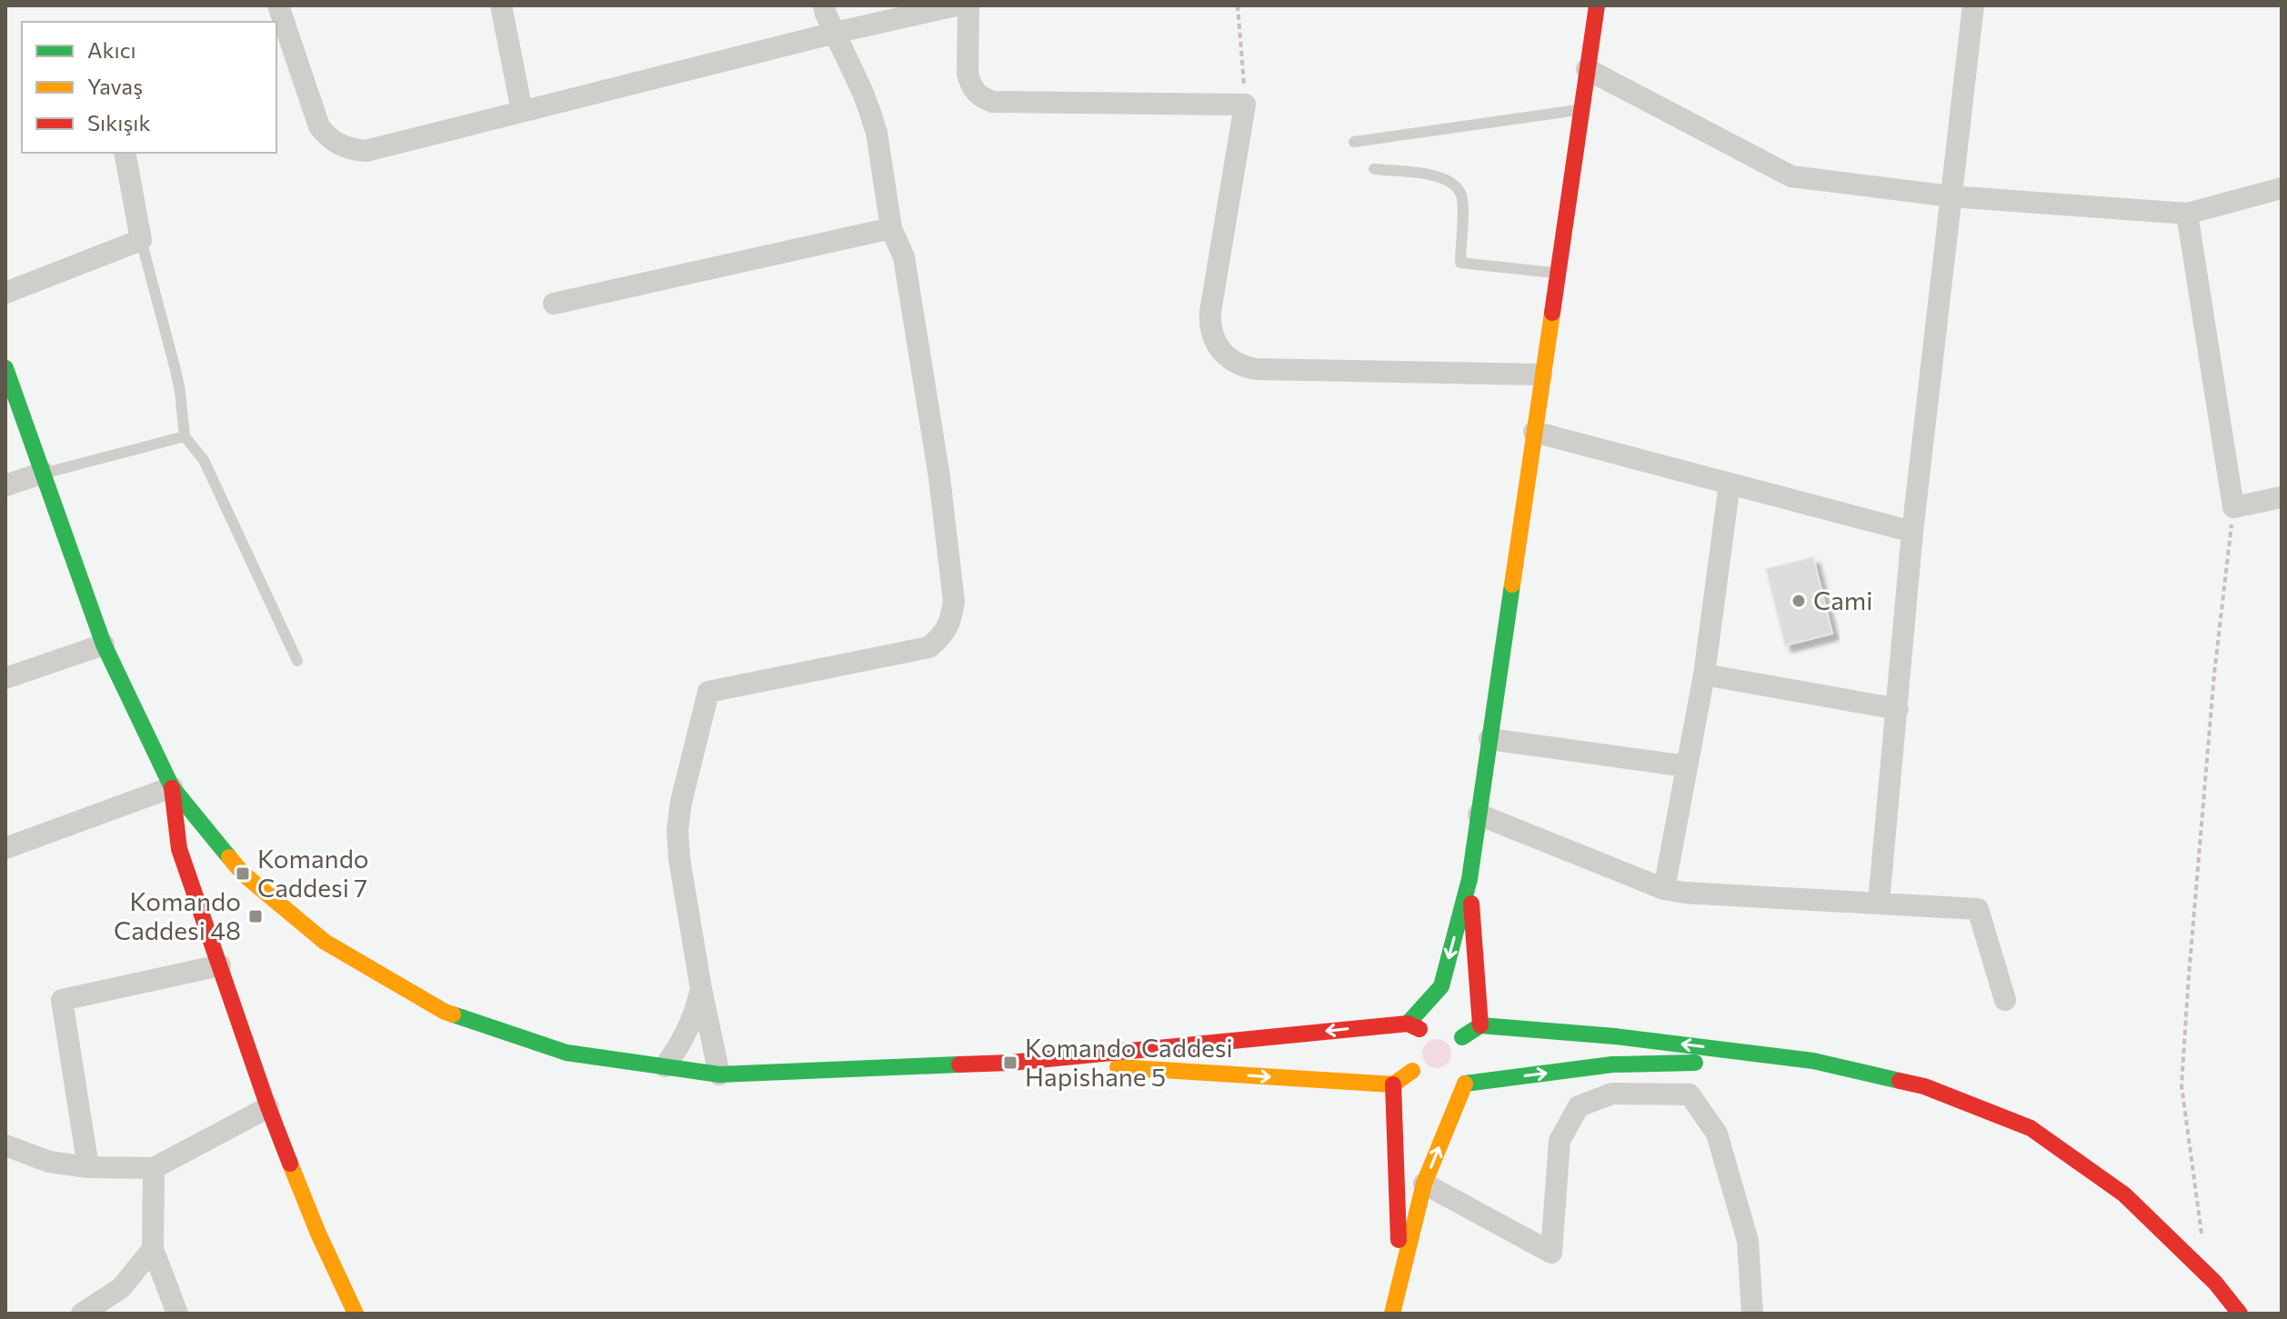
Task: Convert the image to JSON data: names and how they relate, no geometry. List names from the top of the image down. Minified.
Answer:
{"places":{"other":["Cami"],"transit":["Komando Caddesi 7","Komando Caddesi 48","Komando Caddesi Hapishane 5"]},"legend":["Akıcı","Yavaş","Sıkışık"]}
